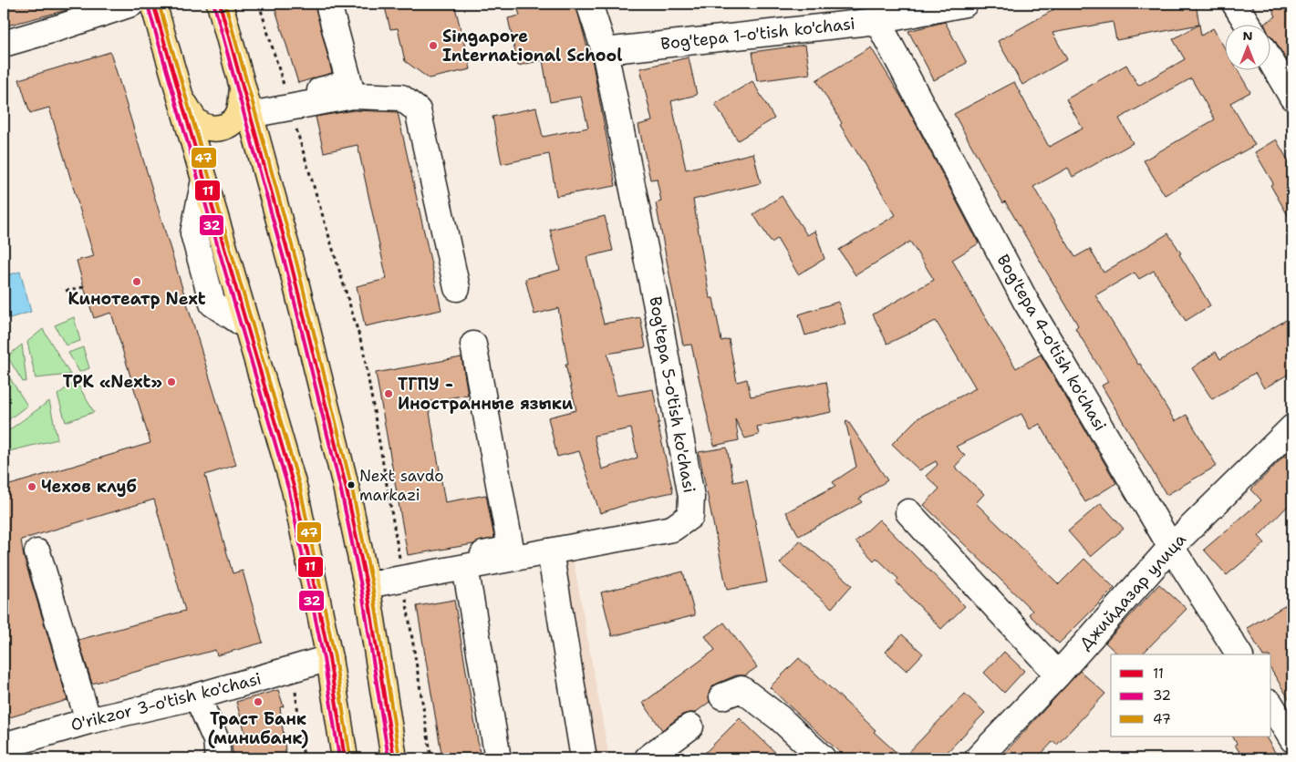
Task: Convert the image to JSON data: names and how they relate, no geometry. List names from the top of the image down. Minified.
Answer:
{"streets":{"street":["Bog'tepa 1-o'tish ko'chasi","Bog'tepa 4-o'tish ko'chasi","Bog'tepa 5-o'tish ko'chasi","Джийдазар улица","O'rikzor 3-o'tish ko'chasi"]},"crossings":[["Bog'tepa 1-o'tish ko'chasi","Bog'tepa 4-o'tish ko'chasi"],["Bog'tepa 1-o'tish ko'chasi","Bog'tepa 5-o'tish ko'chasi"],["Bog'tepa 4-o'tish ko'chasi","Джийдазар улица"]],"places":["Singapore International School","Кинотеатр Next","ТРК «Next»","ТГПУ - Иностранные языки","Next savdo markazi","Чехов клуб","Траст Банк (минибанк)"],"lines":["transit line 11","transit line 47","transit line 32"],"legend":["11","32","47"],"north":"top"}
